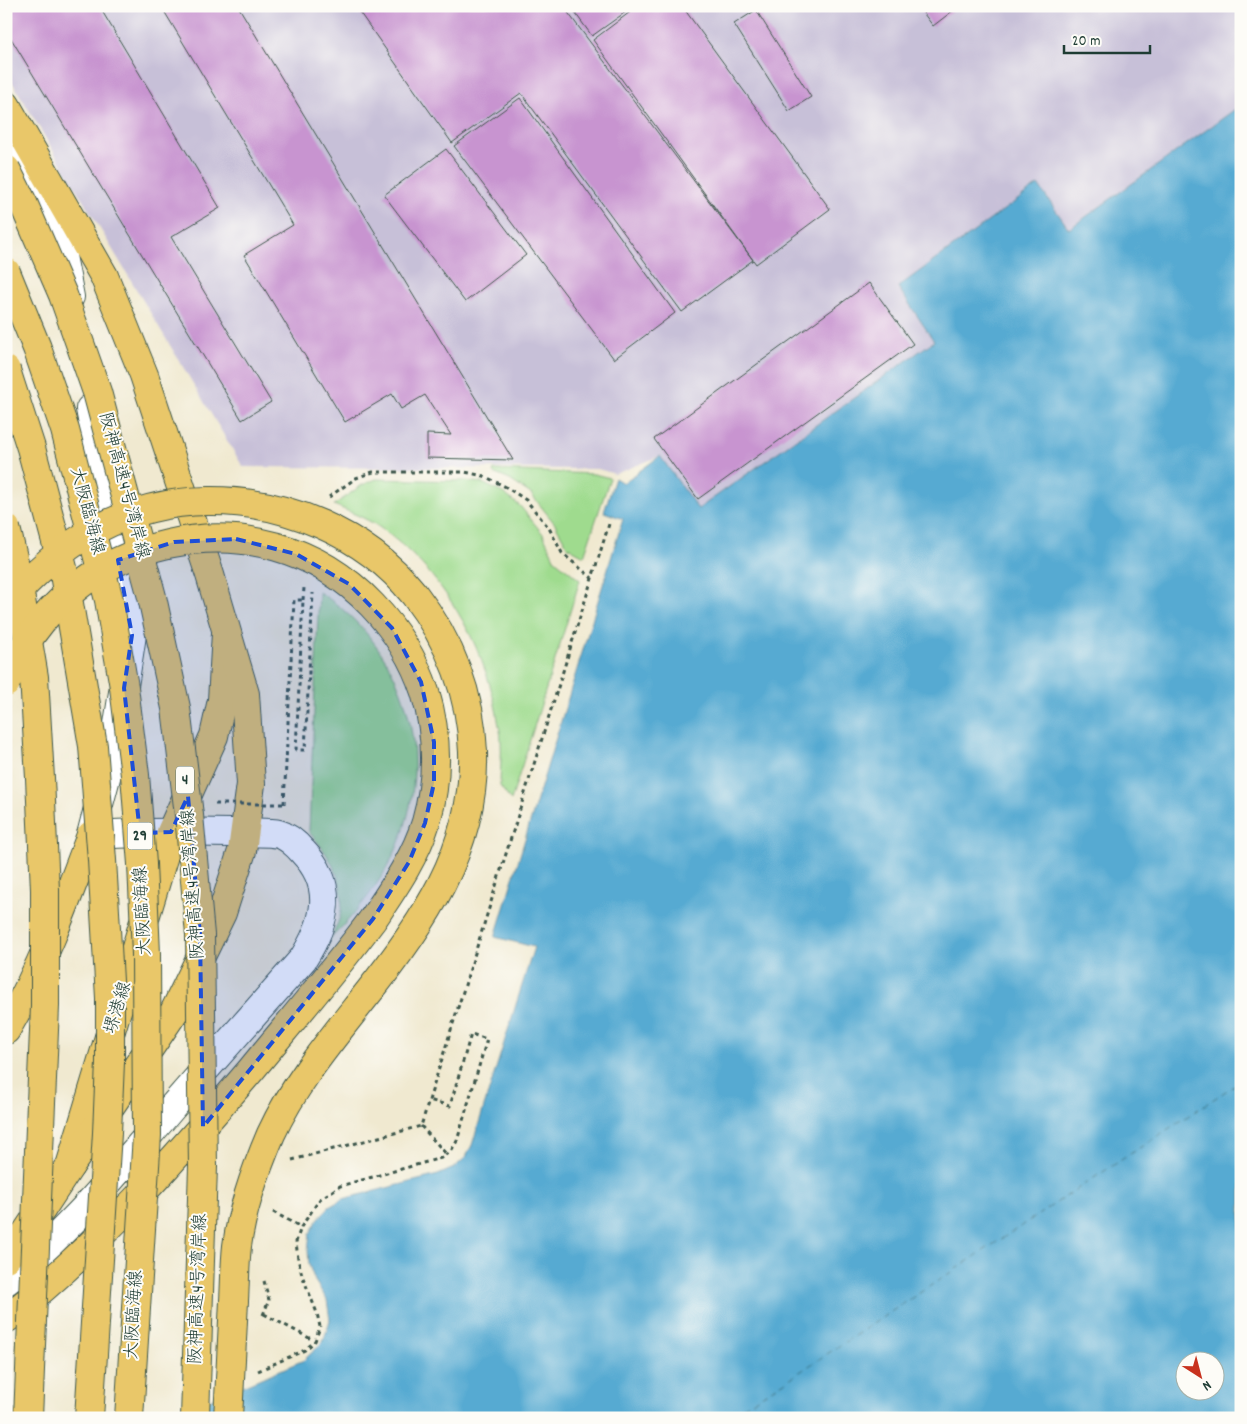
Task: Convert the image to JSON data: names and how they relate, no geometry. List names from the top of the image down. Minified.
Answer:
{"streets":{"main road":["阪神高速4号湾岸線","大阪臨海線","4","29","堺港線"]},"scale_bar":"20 m","north":"bottom right"}
